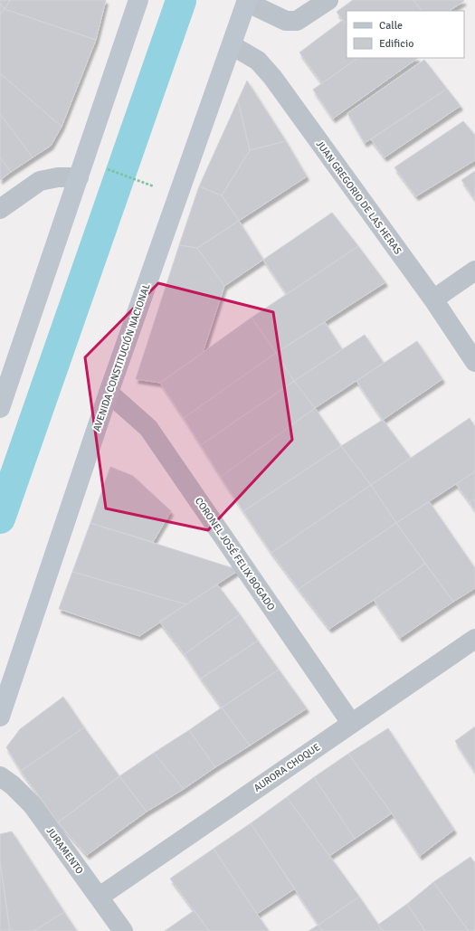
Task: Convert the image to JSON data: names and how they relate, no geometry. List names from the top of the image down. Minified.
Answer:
{"streets":{"main road":["AVENIDA CONSTITUCIÓN NACIONAL"],"street":["JUAN GREGORIO DE LAS HERAS","CORONEL JOSÉ FELIX BOGADO","AURORA CHOQUE","JURAMENTO"]},"crossings":[["JUAN GREGORIO DE LAS HERAS","AVENIDA CONSTITUCIÓN NACIONAL"],["AVENIDA CONSTITUCIÓN NACIONAL","CORONEL JOSÉ FELIX BOGADO"],["CORONEL JOSÉ FELIX BOGADO","AURORA CHOQUE"],["AURORA CHOQUE","JURAMENTO"]],"legend":["Calle","Edificio"]}
